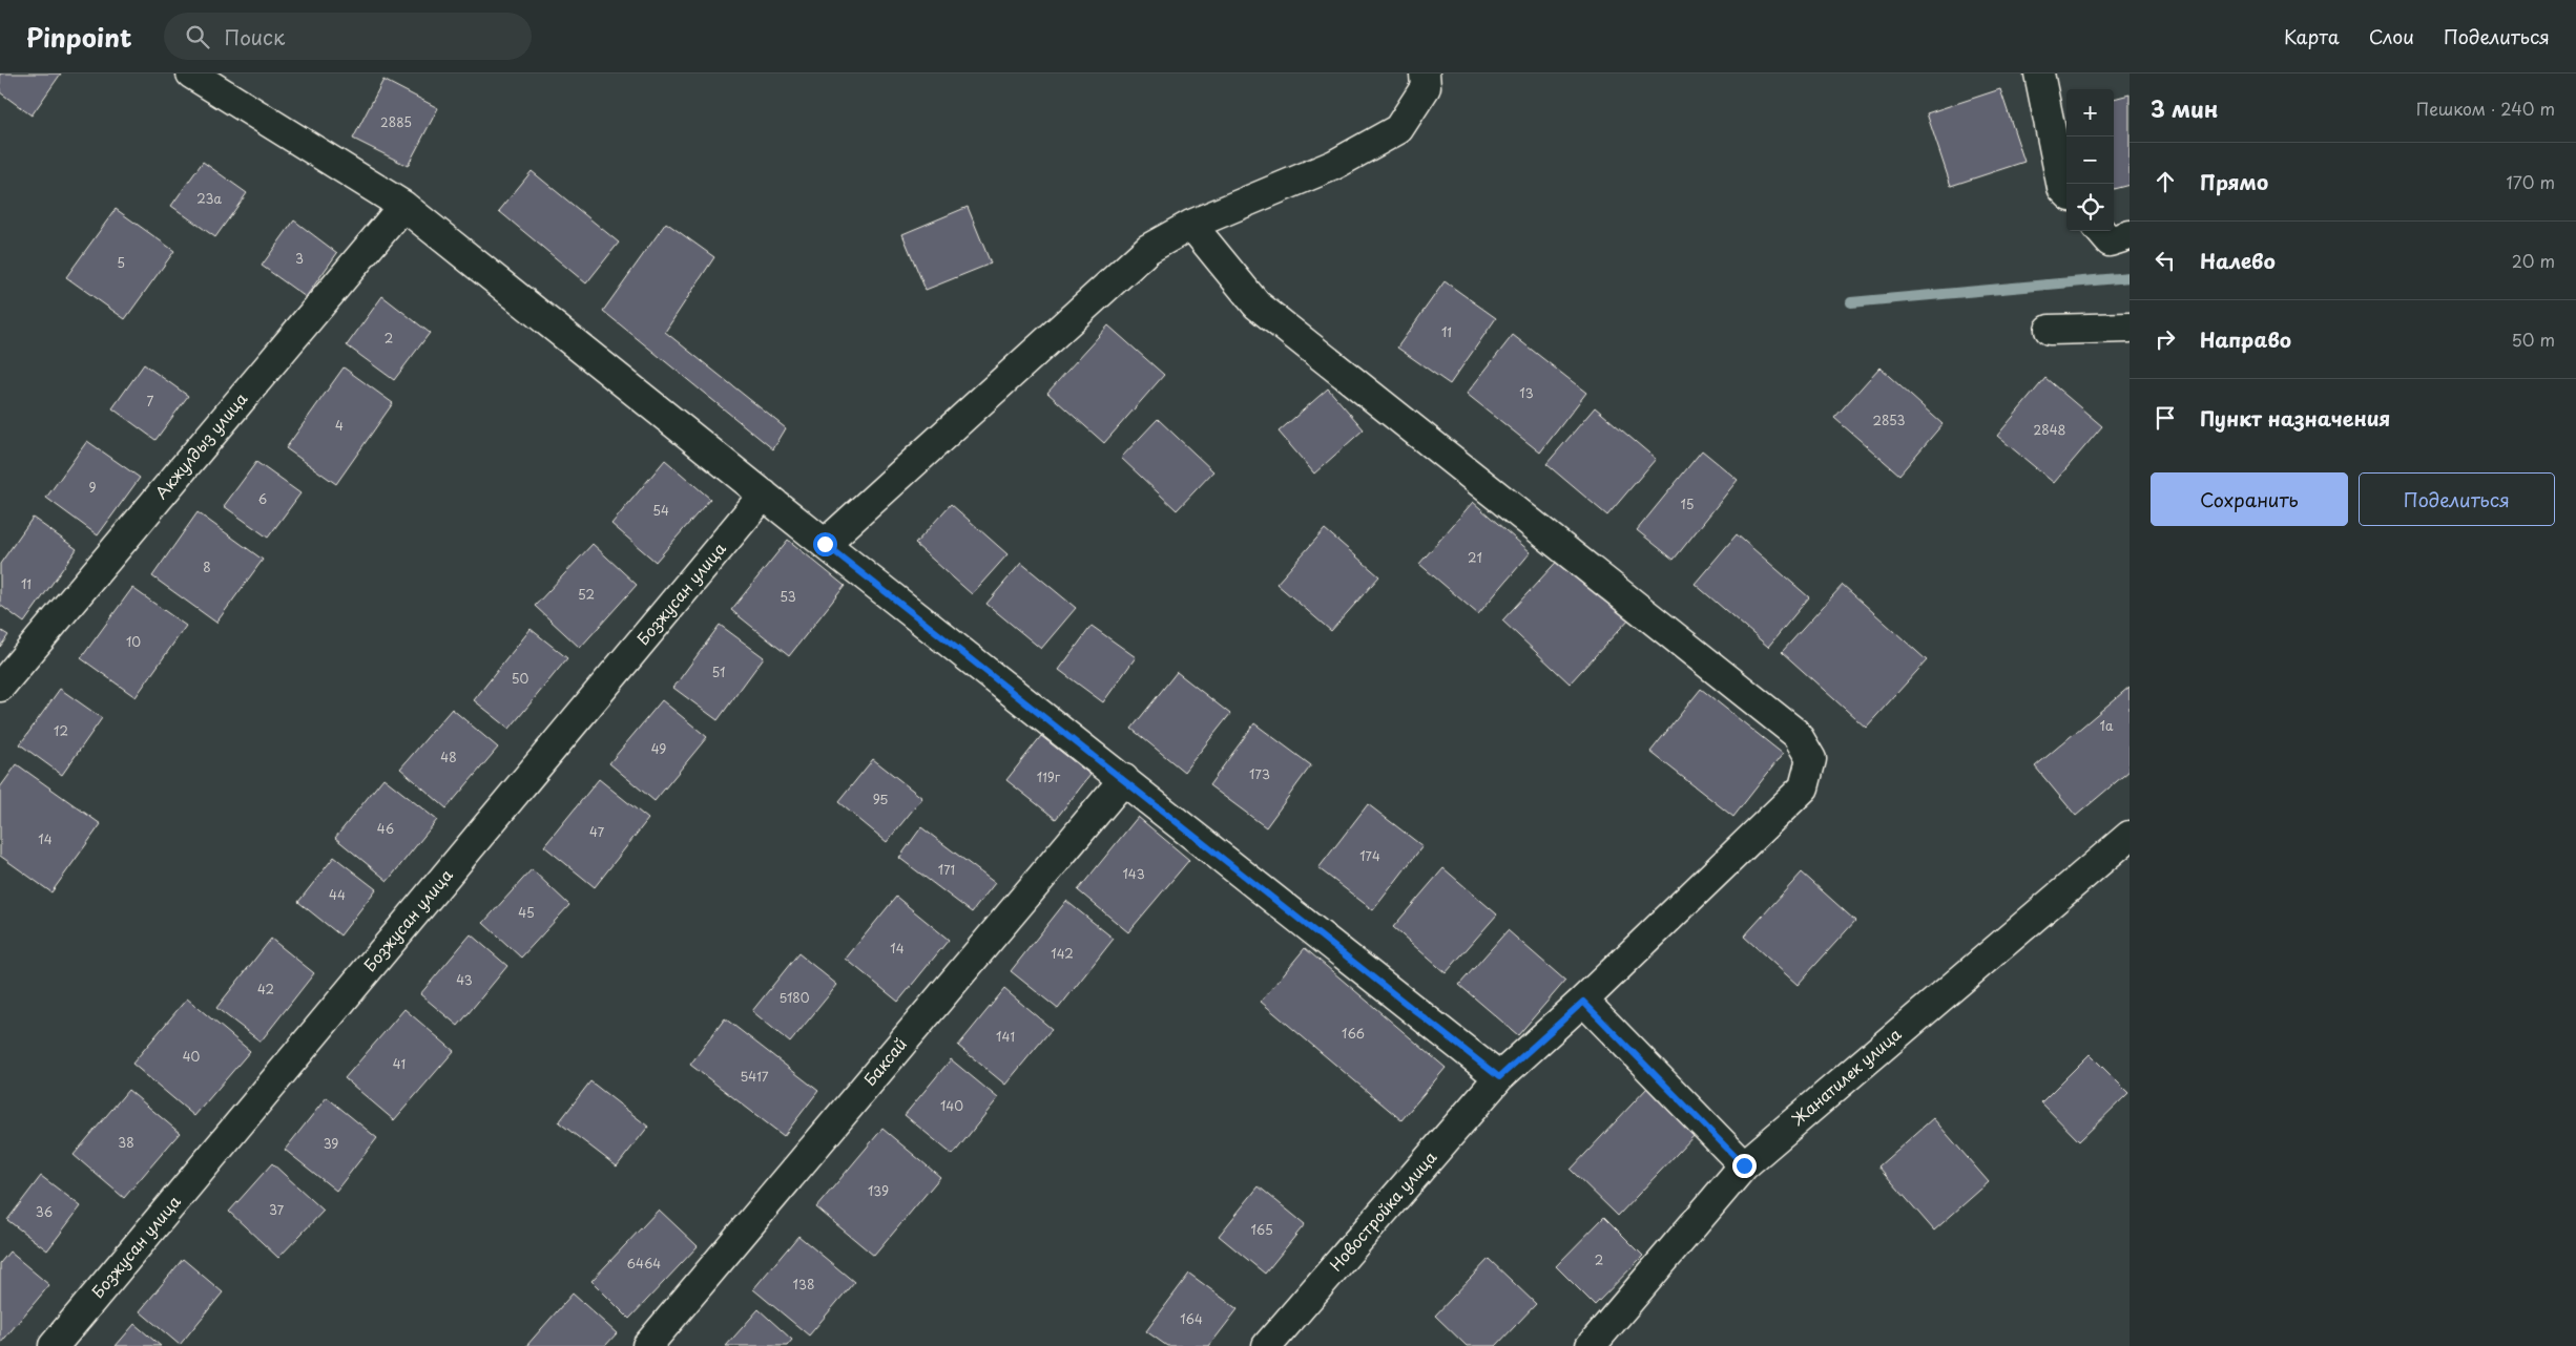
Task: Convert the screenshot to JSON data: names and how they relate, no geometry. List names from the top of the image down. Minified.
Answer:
{"streets":{"street":["Акжулдыз улица","Бозжусан улица","Баксай","Жанатилек улица","Новостройка улица"]},"house_numbers":["2885","23а","3","5","11","2","13","7","2853","4","2848","9","6","15","54","21","8","11","52","53","10","51","50","1а","12","49","48","173","119г","95","46","47","14","174","171","143","44","45","14","142","43","42","5180","166","141","40","41","5417","140","38","39","139","37","36","165","2","6464","138","164"],"page":{"header":"Pinpoint","search":"Поиск","nav":["Карта","Слои","Поделиться"],"heading":["3 мин","Пешком · 240 m"],"map_buttons":["+","−"],"list":[["Прямо","170 m"],["Налево","20 m"],["Направо","50 m"],"Пункт назначения"],"buttons":["Сохранить","Поделиться"]}}
